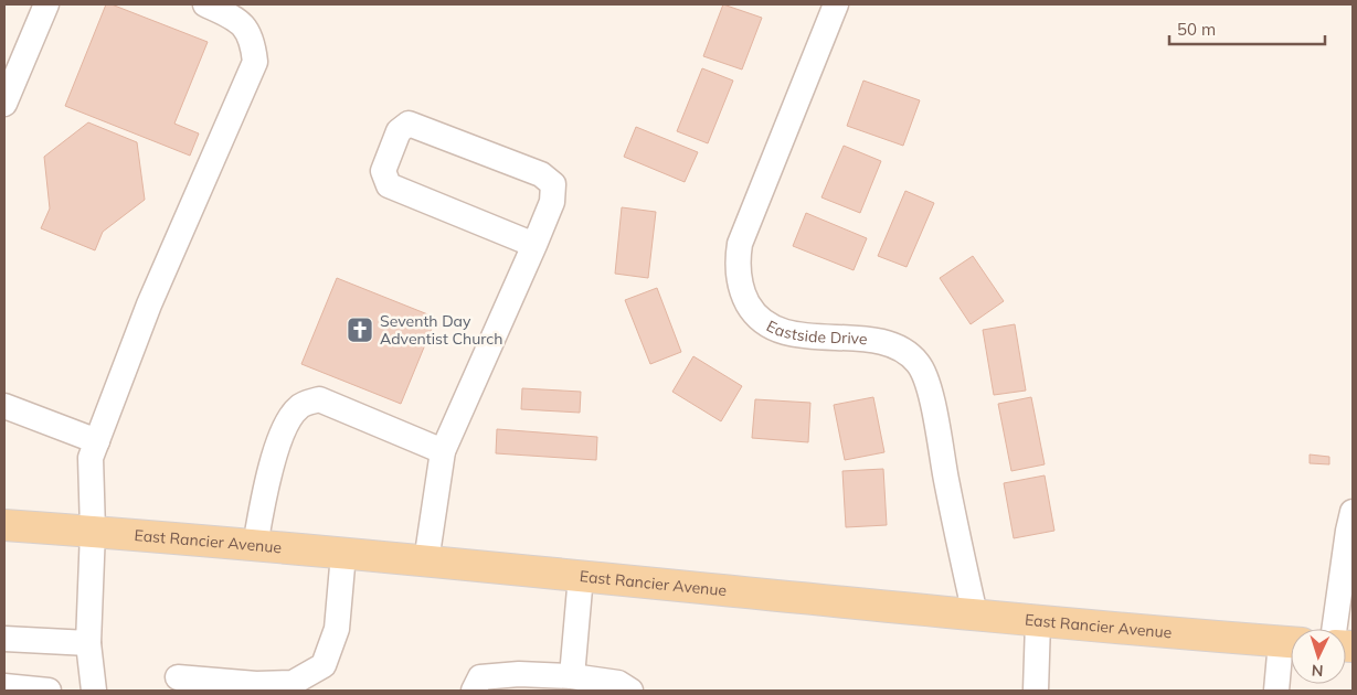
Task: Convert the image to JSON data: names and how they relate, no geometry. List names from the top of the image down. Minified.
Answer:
{"streets":{"main road":["East Rancier Avenue"],"street":["Eastside Drive"]},"crossings":[["Eastside Drive","East Rancier Avenue"]],"places":{"church":["Seventh Day Adventist Church"]},"scale_bar":"50 m","north":"bottom"}
